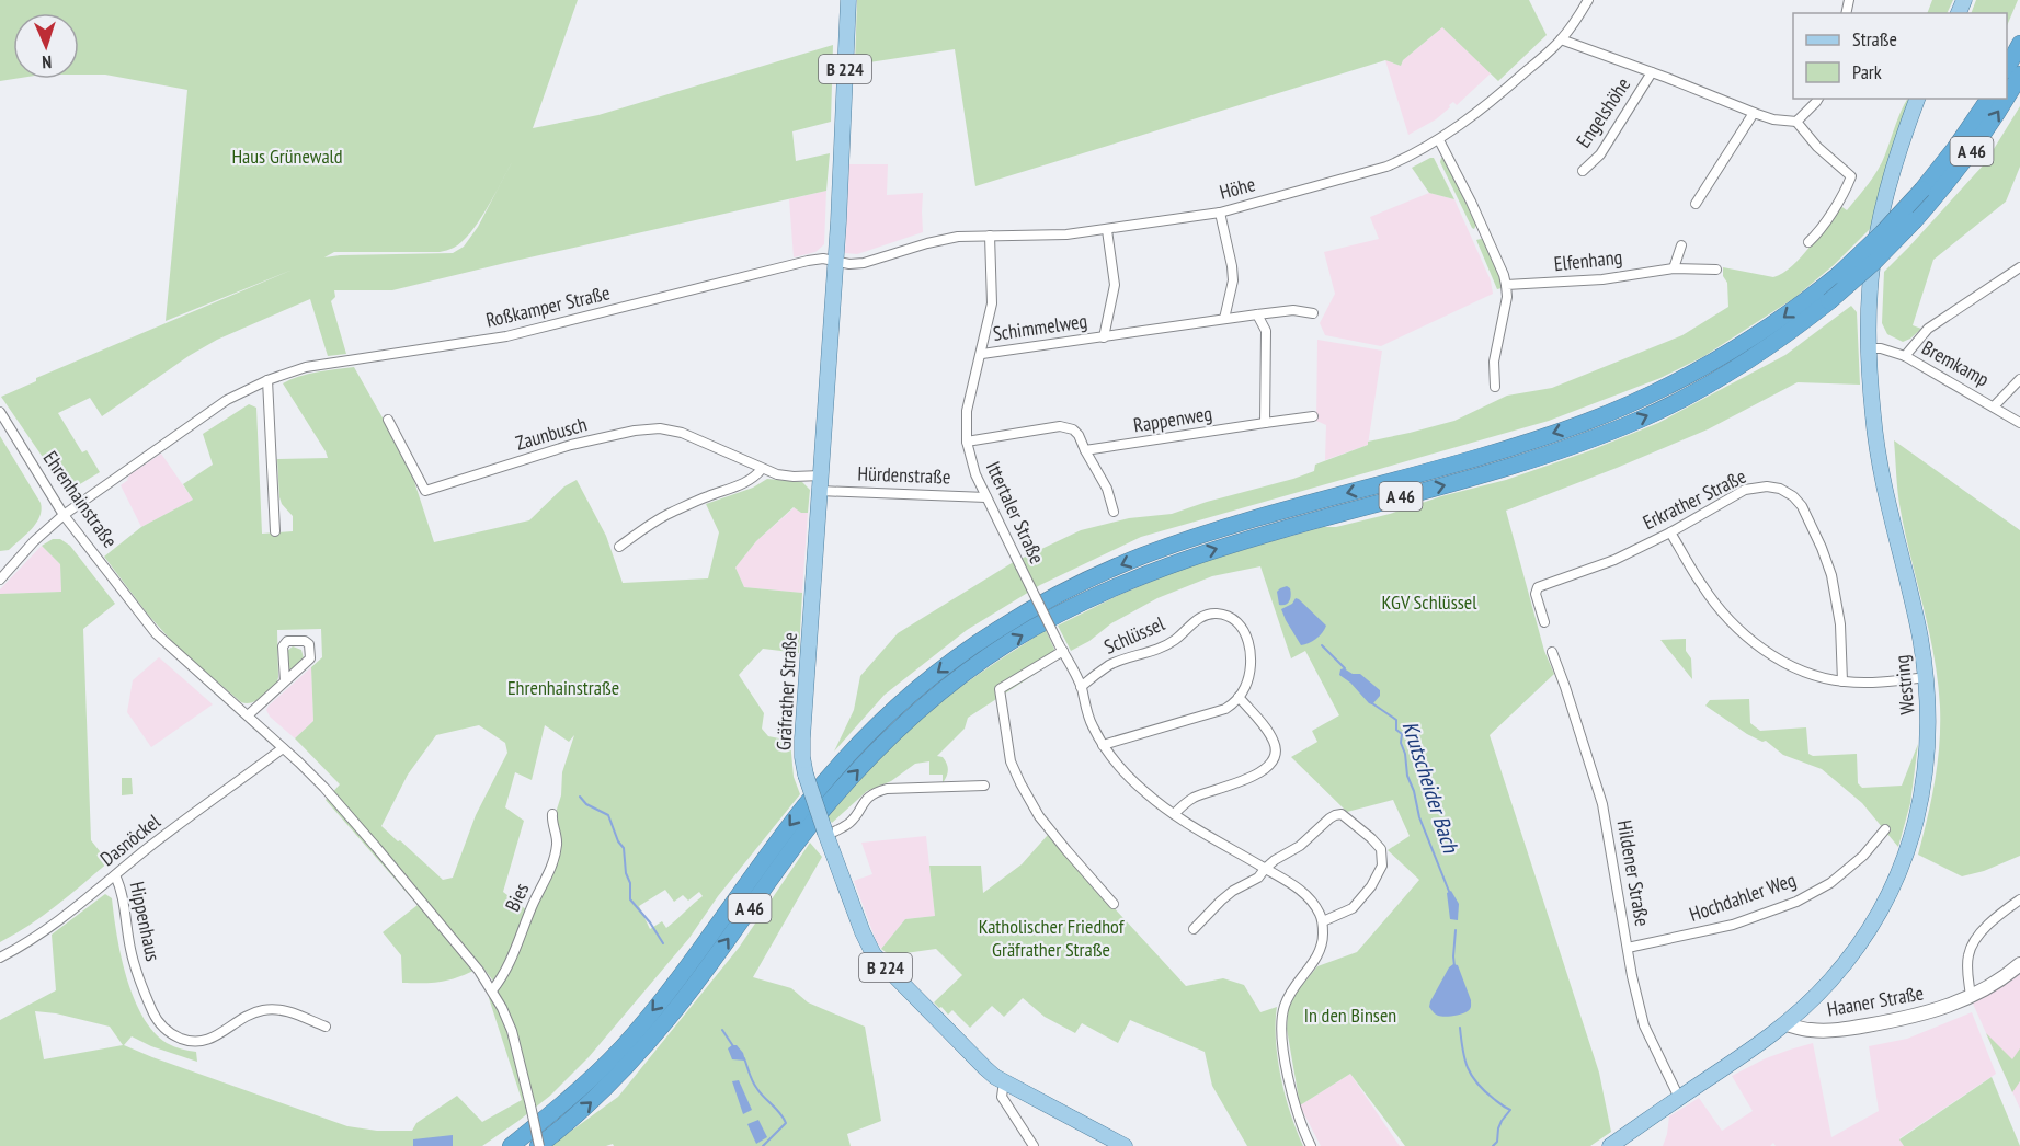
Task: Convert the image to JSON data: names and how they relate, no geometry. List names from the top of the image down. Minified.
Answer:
{"streets":{"highway":["A 46"],"main road":["B 224","Westring","Gräfrather Straße","Haaner Straße"],"street":["Engelshöhe","Höhe","Elfenhang","Roßkamper Straße","Schimmelweg","Bremkamp","Rappenweg","Zaunbusch","Hürdenstraße","Ehrenhainstraße","Erkrather Straße","Ittertaler Straße","Schlüssel","Dasnöckel","Hildener Straße","Bies","Hochdahler Weg","Hippenhaus"]},"crossings":[["Engelshöhe","Höhe"],["A 46","Ehrenhainstraße"],["Höhe","Roßkamper Straße"],["Höhe","Schimmelweg"],["Höhe","Ittertaler Straße"],["Höhe","Gräfrather Straße"],["Roßkamper Straße","Ehrenhainstraße"],["Roßkamper Straße","Gräfrather Straße"],["Schimmelweg","Ittertaler Straße"],["Bremkamp","Westring"],["Zaunbusch","Hürdenstraße"],["Zaunbusch","Gräfrather Straße"],["Hürdenstraße","Ittertaler Straße"],["Hürdenstraße","Gräfrather Straße"],["Ehrenhainstraße","Dasnöckel"],["Ehrenhainstraße","Bies"],["Westring","Hildener Straße"],["Westring","Haaner Straße"],["Dasnöckel","Hippenhaus"],["Hildener Straße","Hochdahler Weg"]],"water":["Krutscheider Bach"],"parks":["Haus Grünewald","KGV Schlüssel","Ehrenhainstraße","Katholischer Friedhof Gräfrather Straße","In den Binsen"],"legend":["Straße","Park"],"north":"bottom"}
